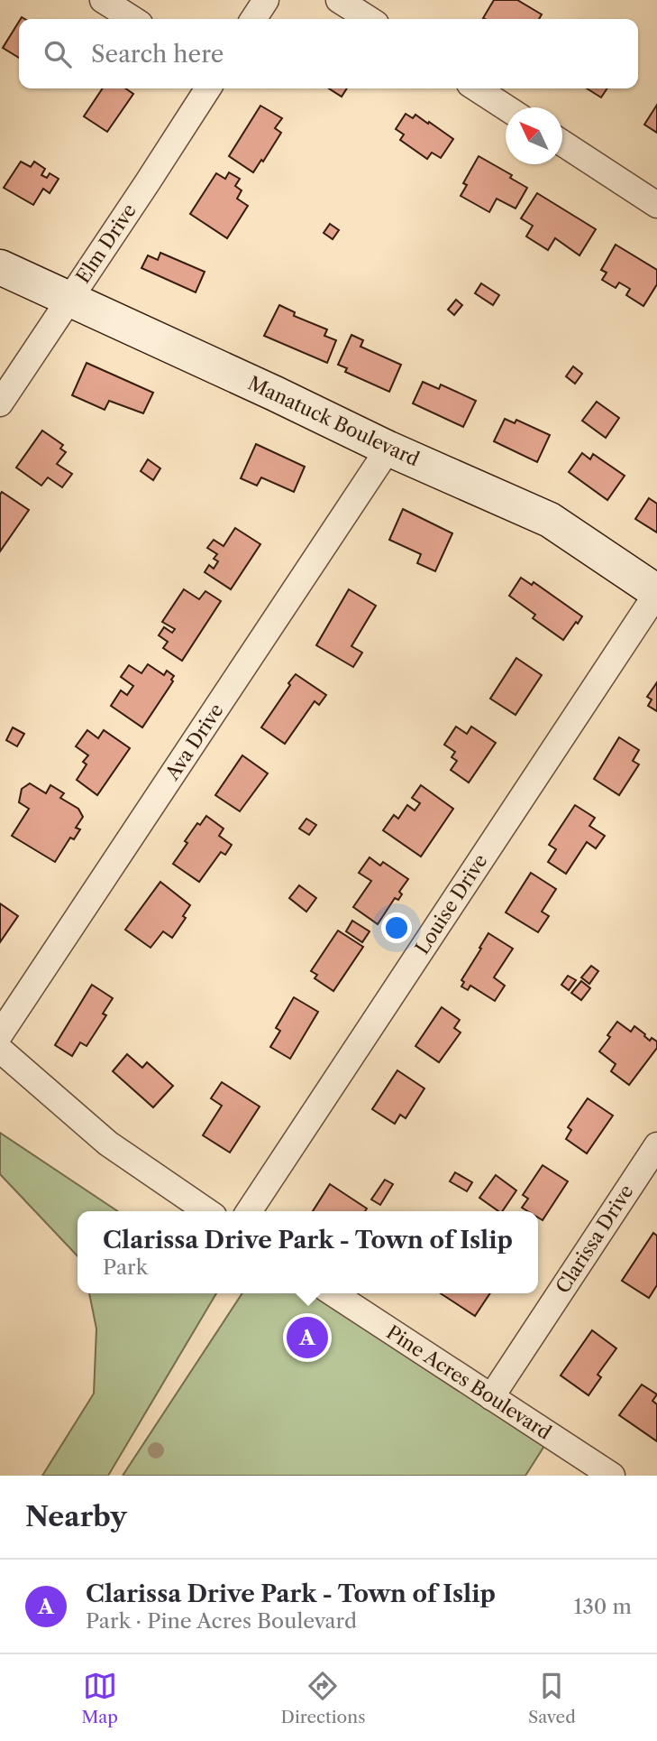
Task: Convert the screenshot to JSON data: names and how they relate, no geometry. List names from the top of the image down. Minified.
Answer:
{"streets":{"street":["Elm Drive","Manatuck Boulevard","Ava Drive","Louise Drive","Clarissa Drive","Pine Acres Boulevard"]},"crossings":[["Elm Drive","Manatuck Boulevard"],["Manatuck Boulevard","Ava Drive"],["Manatuck Boulevard","Louise Drive"],["Clarissa Drive","Pine Acres Boulevard"]],"north":"top left","page":{"search":"Search here","popup":["Clarissa Drive Park - Town of Islip","Park"],"pins":"A","heading":"Nearby","list":[{"mark":"A","name":"Clarissa Drive Park - Town of Islip","note":"Park · Pine Acres Boulevard","value":"130 m"}],"nav":["Map","Directions","Saved"]}}
